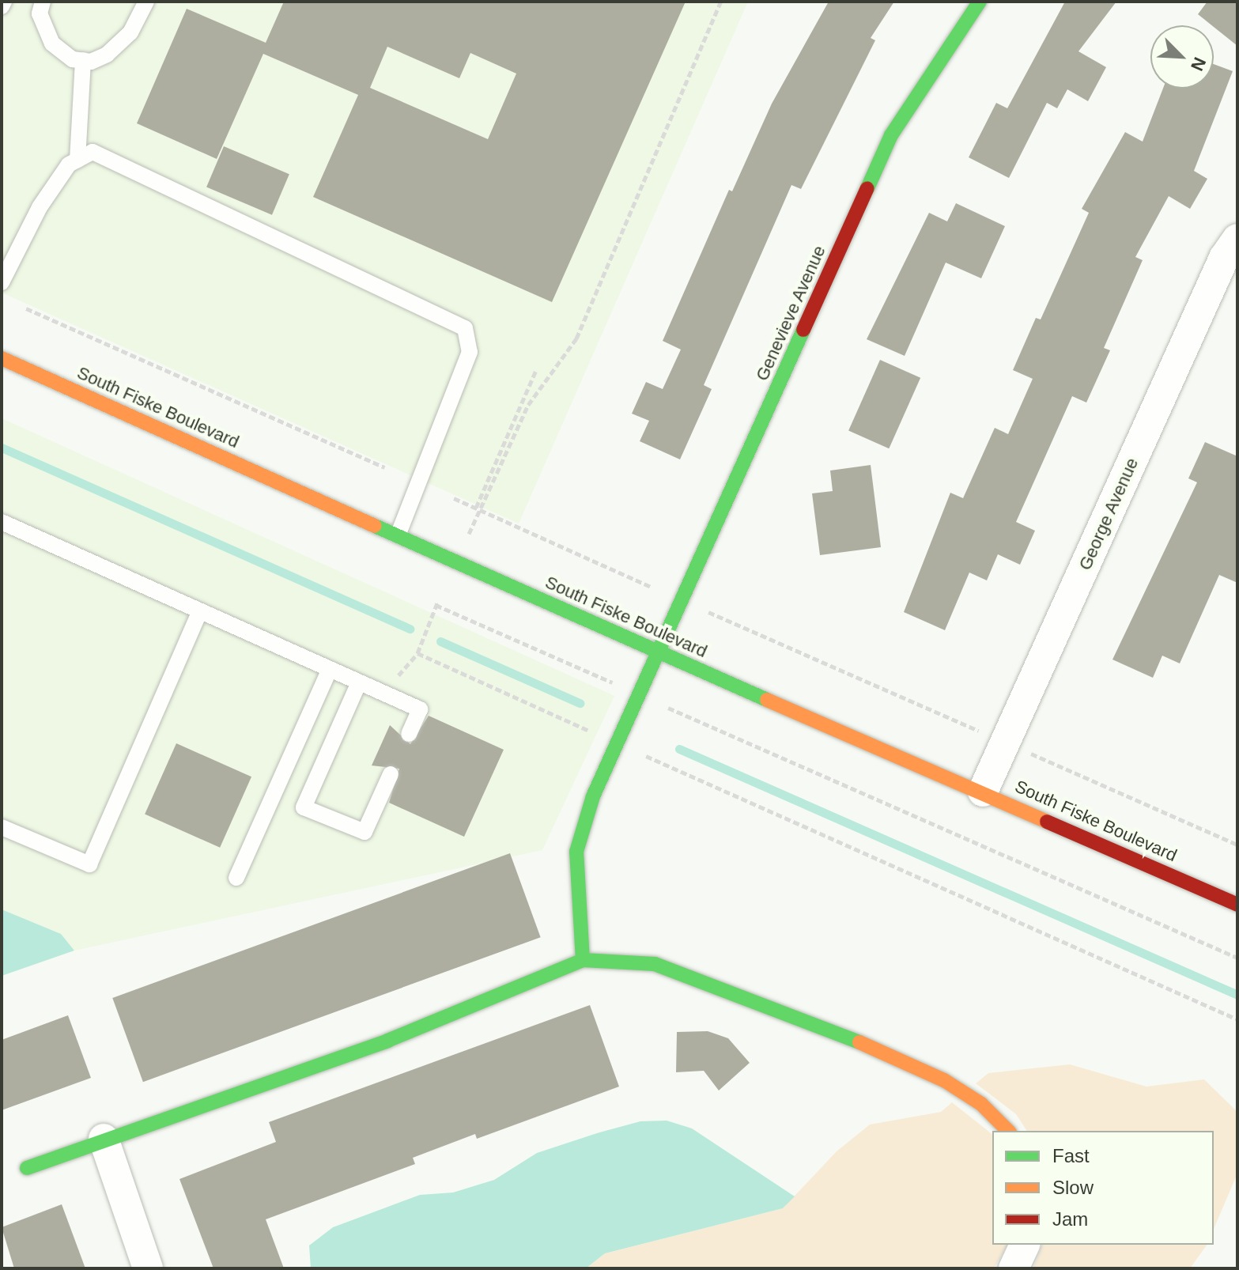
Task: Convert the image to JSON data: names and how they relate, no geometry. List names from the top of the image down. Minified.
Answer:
{"streets":{"street":["Genevieve Avenue","South Fiske Boulevard","George Avenue"]},"crossings":[["Genevieve Avenue","South Fiske Boulevard"],["South Fiske Boulevard","George Avenue"]],"legend":["Fast","Slow","Jam"],"north":"bottom right"}
